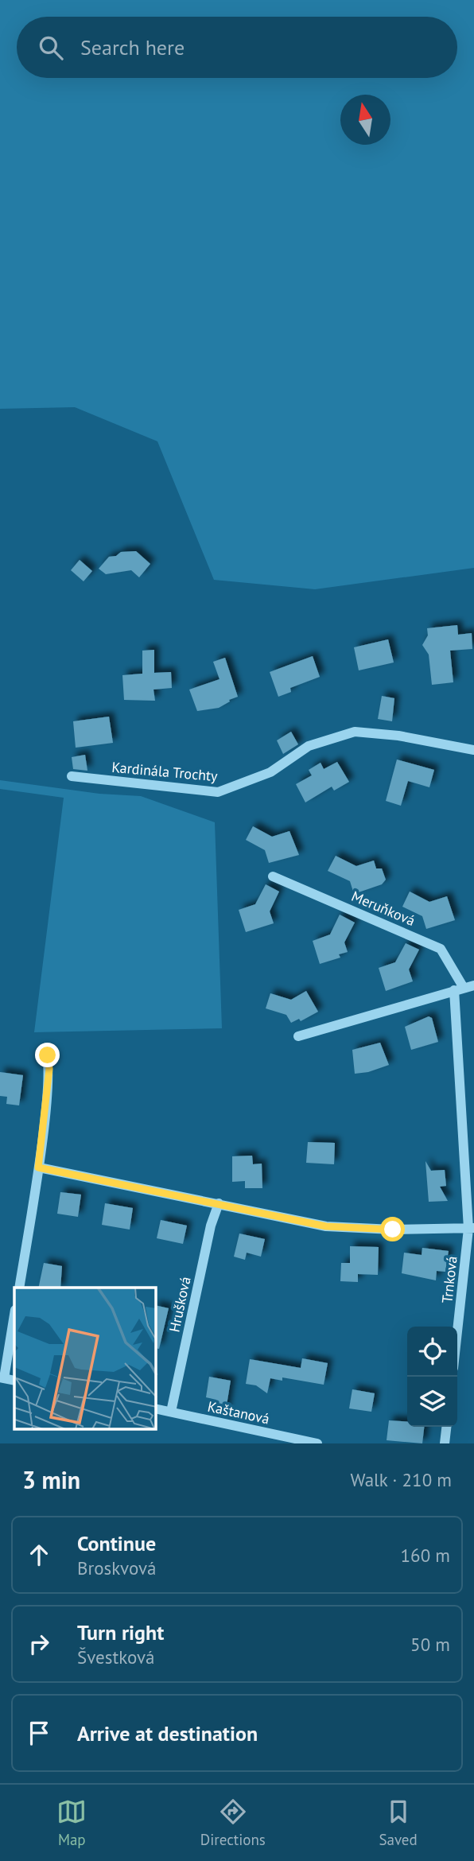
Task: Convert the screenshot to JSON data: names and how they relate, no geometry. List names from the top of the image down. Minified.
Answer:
{"streets":{"street":["Kardinála Trochty","Meruňková","Trnková","Hrušková","Kaštanová"]},"crossings":[["Meruňková","Trnková"],["Hrušková","Kaštanová"]],"north":"top","page":{"search":"Search here","heading":["3 min","Walk · 210 m"],"list":[["Continue","Broskvová","160 m"],["Turn right","Švestková","50 m"],"Arrive at destination"],"nav":["Map","Directions","Saved"]}}
